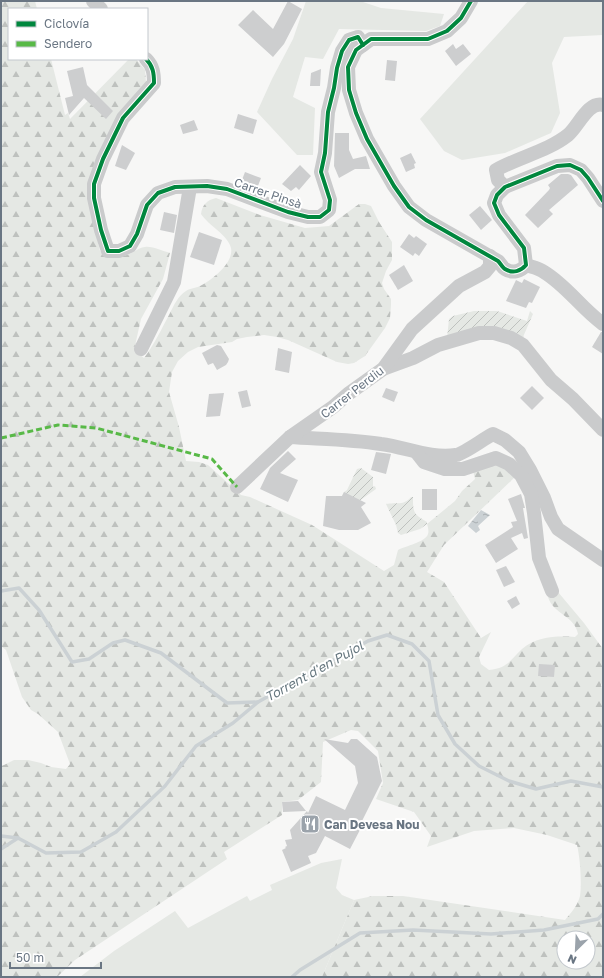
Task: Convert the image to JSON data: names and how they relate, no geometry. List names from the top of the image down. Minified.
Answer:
{"streets":{"street":["Carrer Pinsà","Carrer Perdiu"]},"water":["Torrent d'en Pujol"],"places":{"restaurant":["Can Devesa Nou"]},"legend":["Ciclovía","Sendero"],"scale_bar":"50 m","north":"bottom left"}
